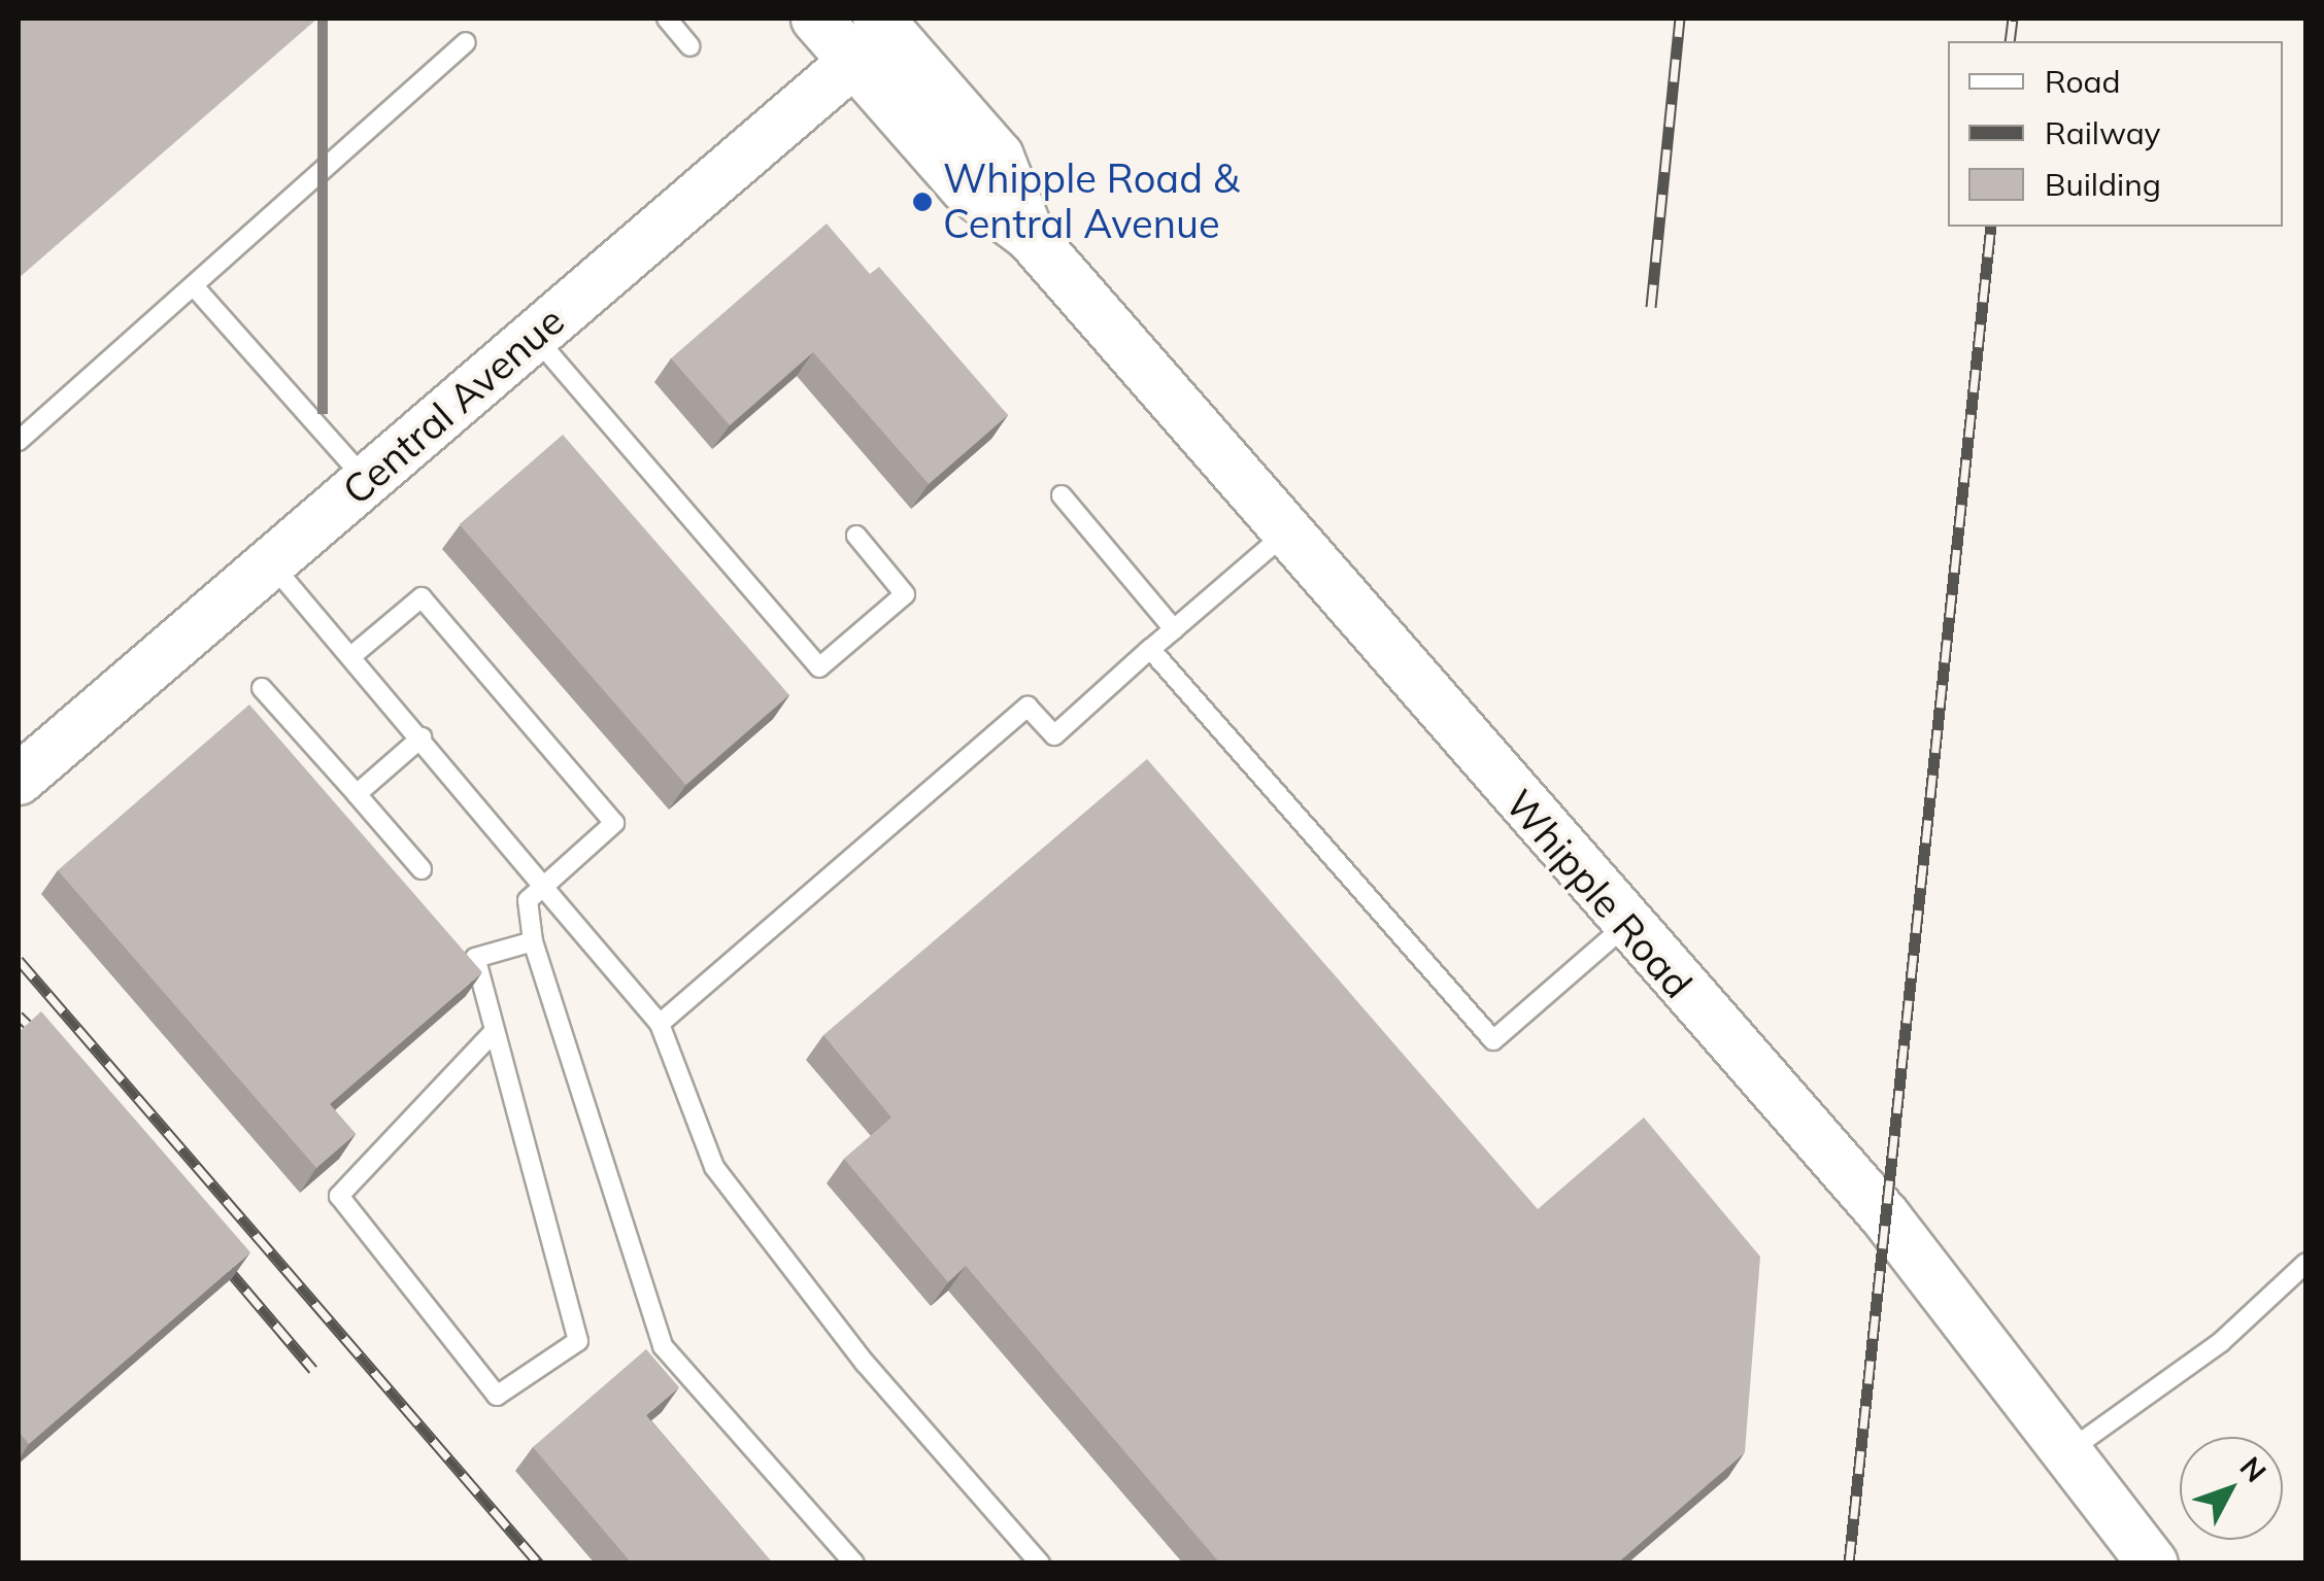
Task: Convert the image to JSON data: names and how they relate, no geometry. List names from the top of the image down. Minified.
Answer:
{"streets":{"main road":["Central Avenue","Whipple Road"]},"crossings":[["Central Avenue","Whipple Road"]],"places":["Whipple Road & Central Avenue"],"legend":["Road","Railway","Building"],"north":"top right"}
